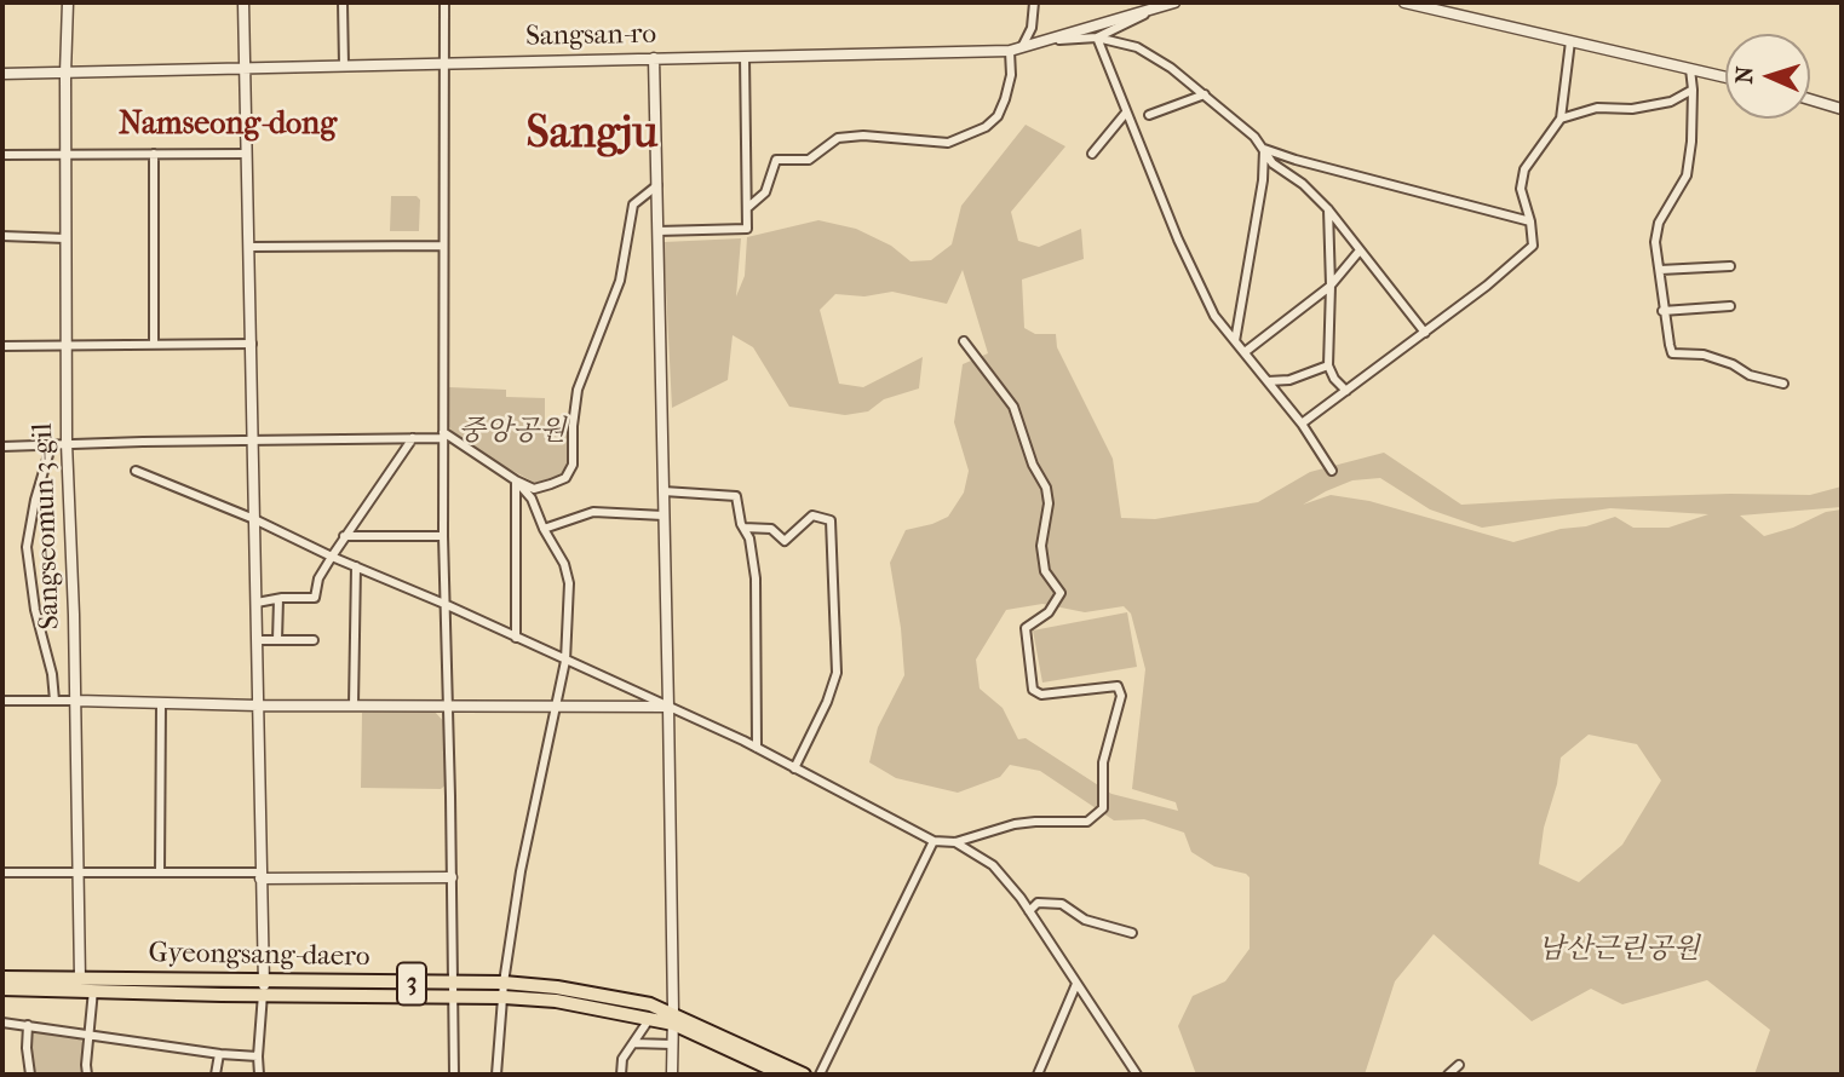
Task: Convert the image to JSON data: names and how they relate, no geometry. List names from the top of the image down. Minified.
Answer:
{"streets":{"main road":["Gyeongsang-daero","3"],"street":["Sangsan-ro","Sangseomun 3-gil"]},"crossings":[["Sangsan-ro","Sangseomun 3-gil"],["Sangseomun 3-gil","Gyeongsang-daero"]],"districts":["Namseong-dong","Sangju"],"parks":["중앙공원","남산근린공원"],"north":"left"}
